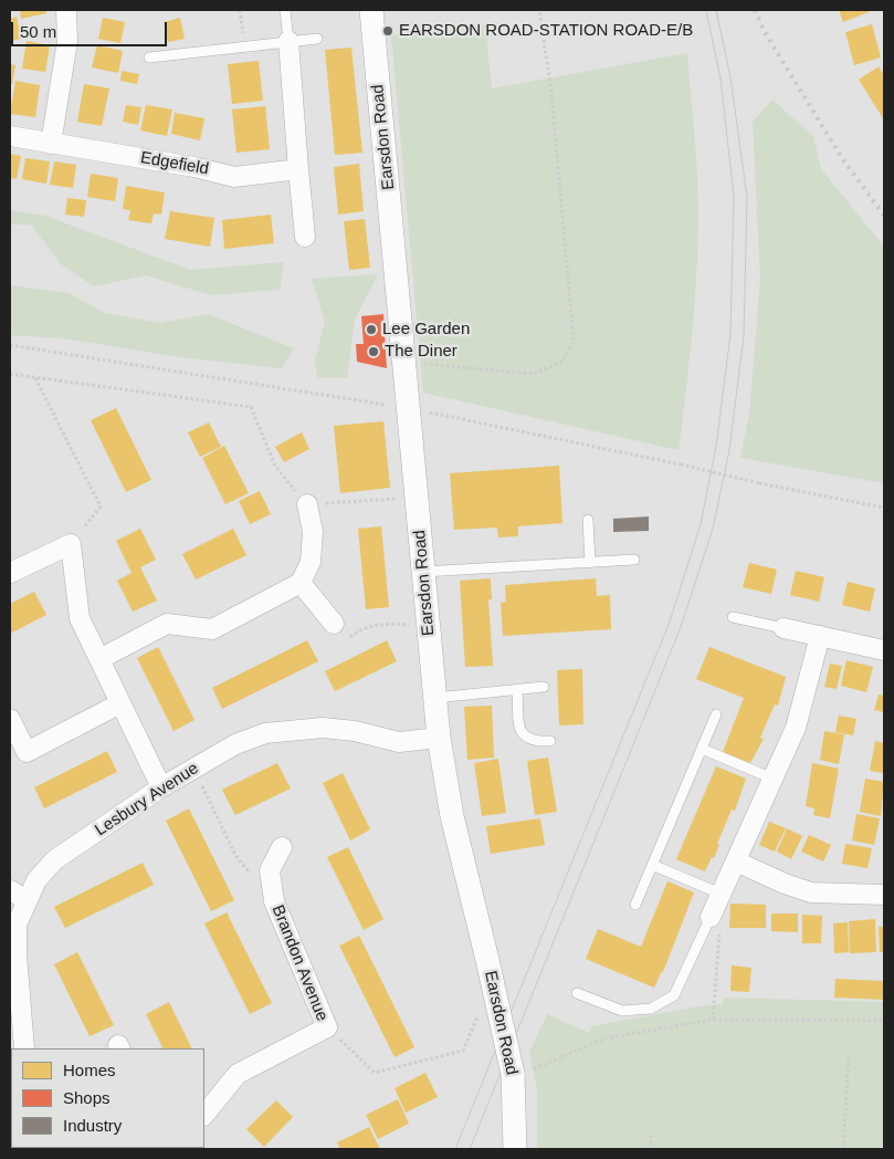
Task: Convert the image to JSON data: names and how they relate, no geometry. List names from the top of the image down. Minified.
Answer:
{"streets":{"street":["Earsdon Road","Edgefield","Lesbury Avenue","Brandon Avenue"]},"crossings":[["Earsdon Road","Lesbury Avenue"]],"places":["EARSDON ROAD-STATION ROAD-E/B","Lee Garden","The Diner"],"legend":["Homes","Shops","Industry"],"scale_bar":"50 m"}
